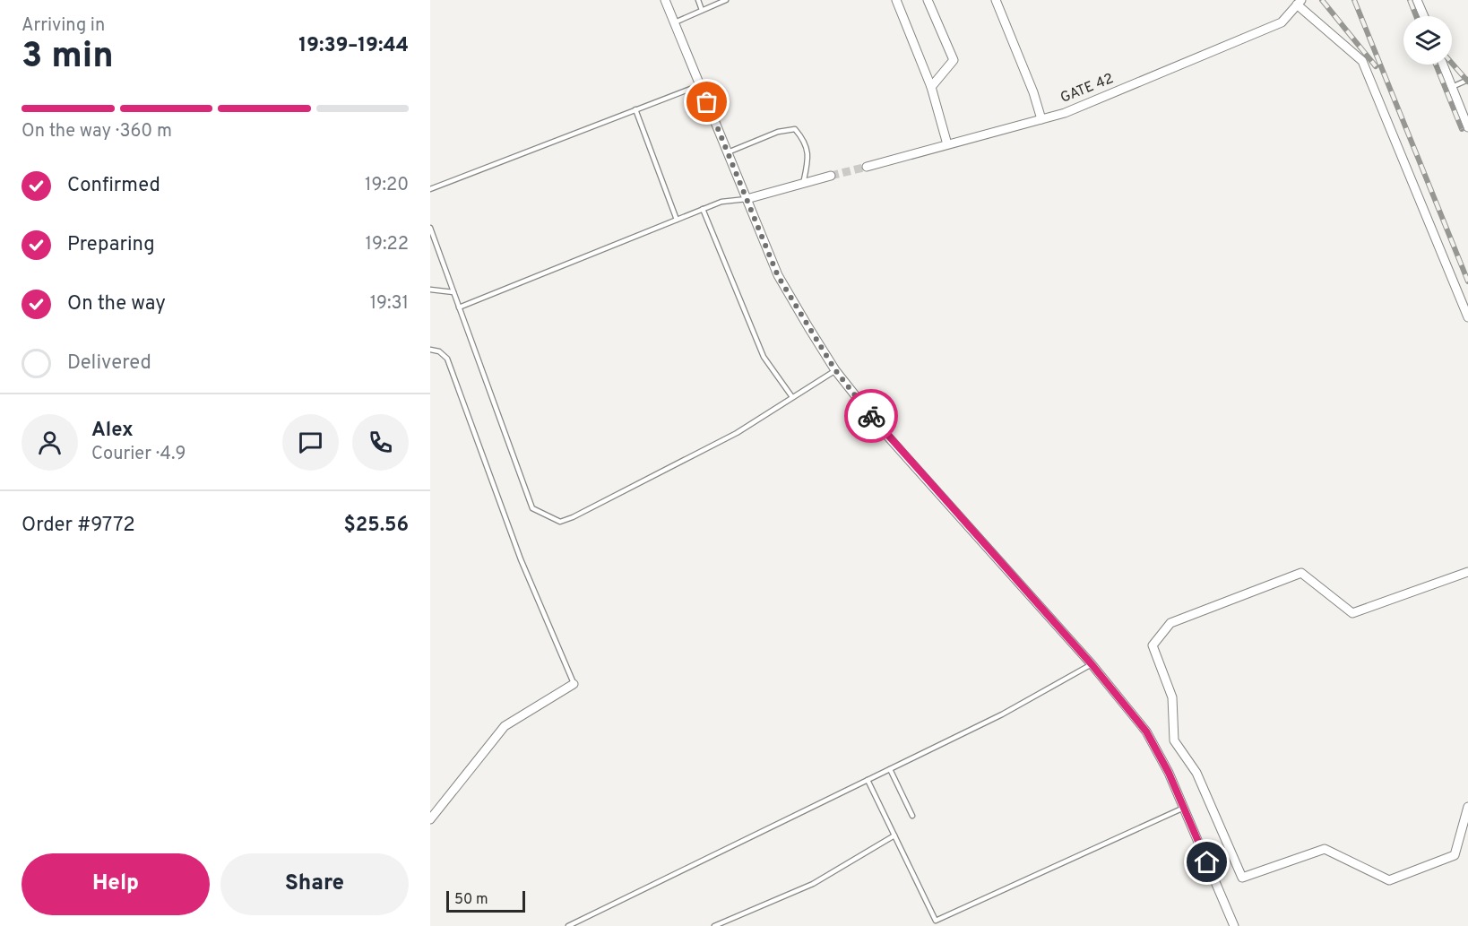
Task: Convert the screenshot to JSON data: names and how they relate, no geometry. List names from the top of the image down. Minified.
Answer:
{"streets":{"street":["GATE 42"]},"scale_bar":"50 m","page":{"heading":["3 min","Arriving in","19:39–19:44"],"panel":["Alex","Courier · 4.9","Order #9772","$25.56"],"bar":"On the way · 360 m","list":[["Confirmed","19:20"],["Preparing","19:22"],["On the way","19:31"],"Delivered"],"buttons":["Help","Share"],"scale":"50 m"}}
